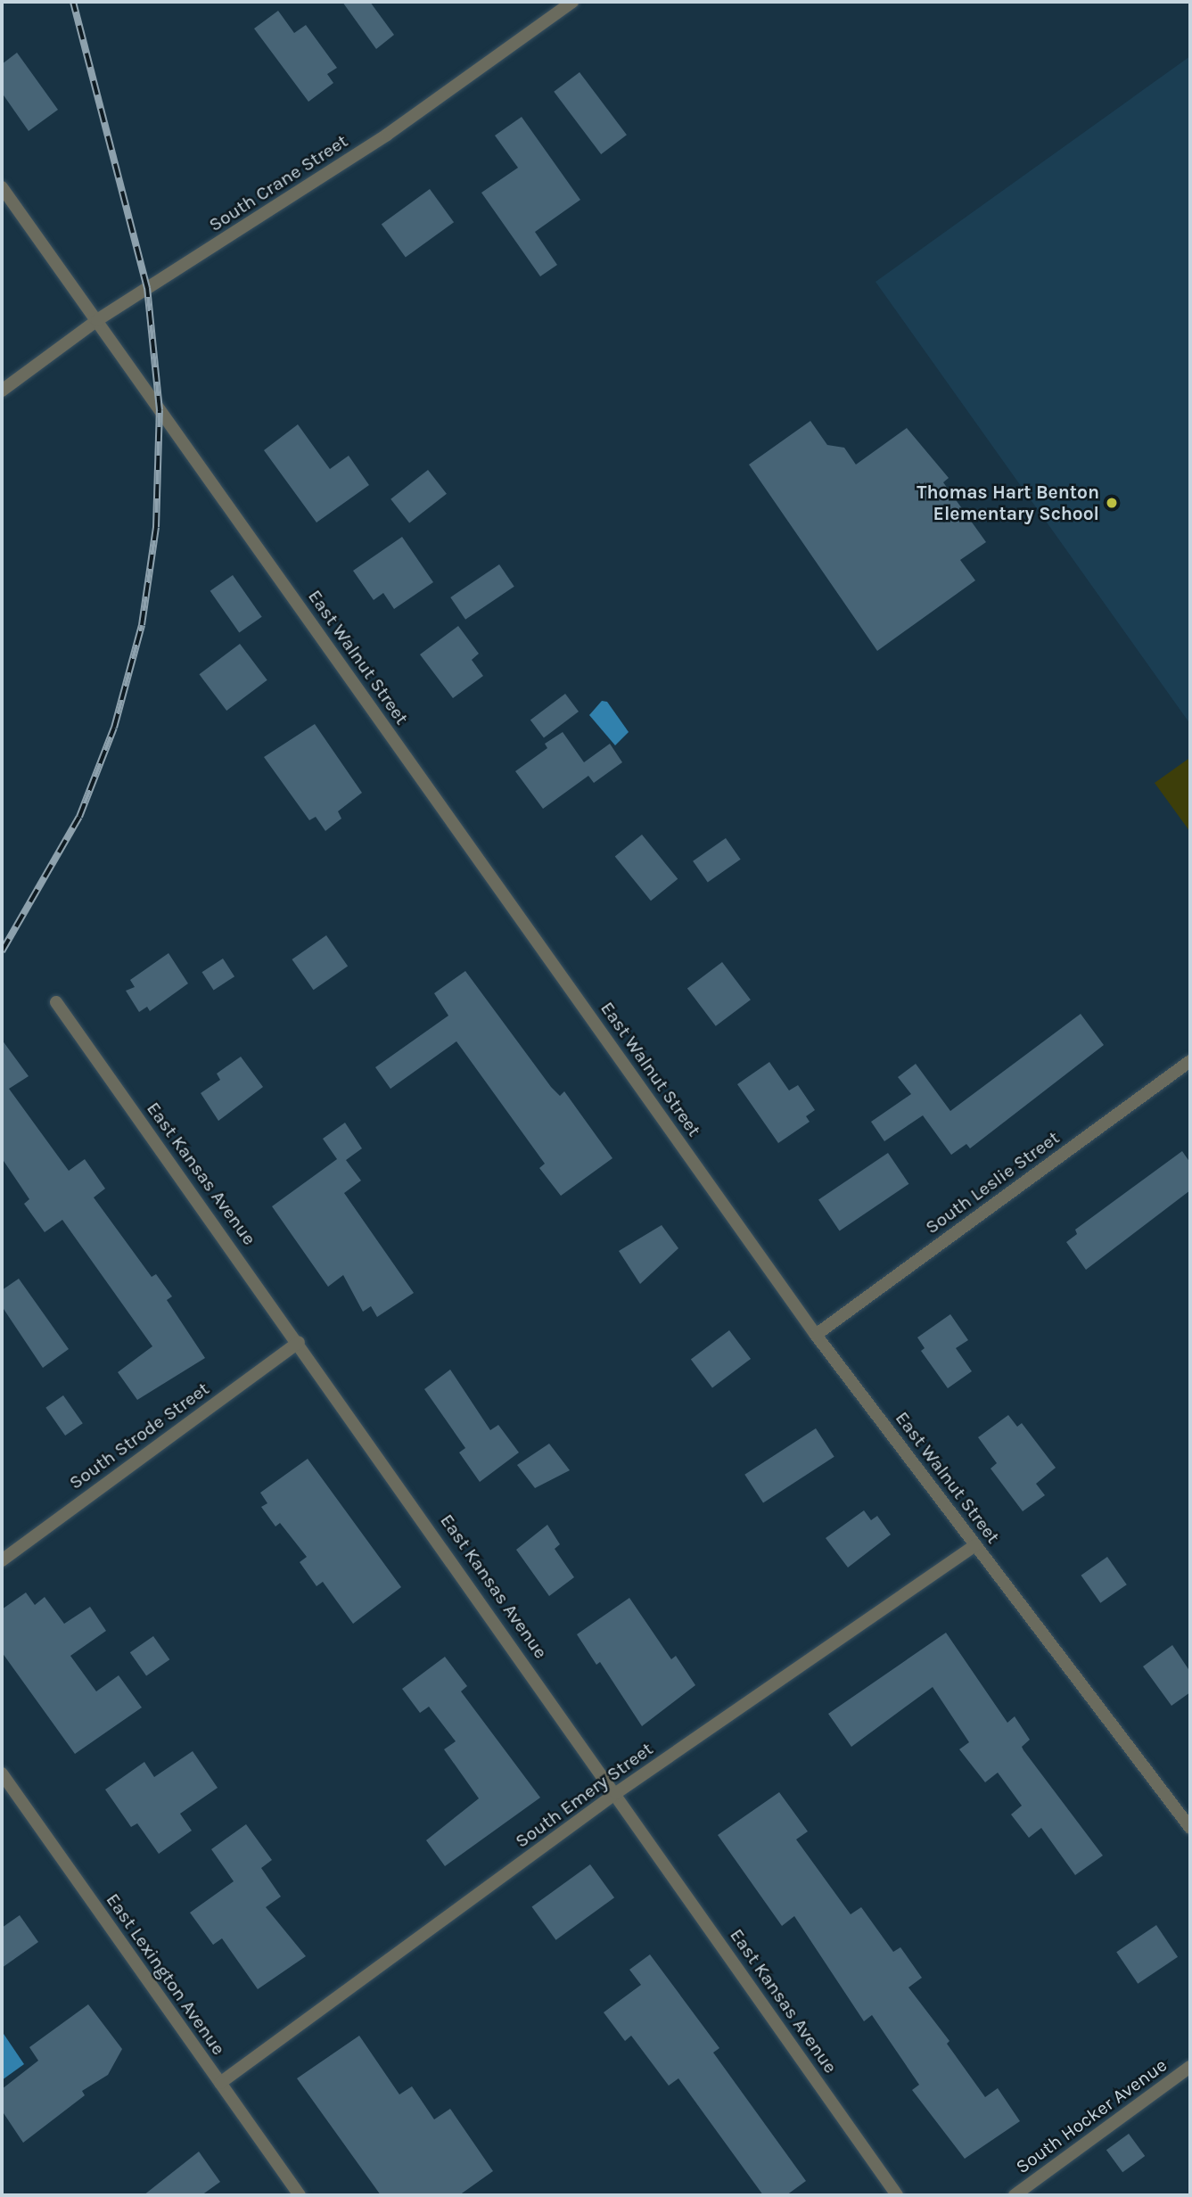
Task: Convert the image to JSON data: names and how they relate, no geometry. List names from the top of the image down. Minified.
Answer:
{"streets":{"street":["South Crane Street","East Walnut Street","East Kansas Avenue","South Leslie Street","South Strode Street","South Emery Street","East Lexington Avenue","South Hocker Avenue"]},"crossings":[["South Crane Street","East Walnut Street"],["East Walnut Street","South Leslie Street"],["East Walnut Street","South Emery Street"],["East Kansas Avenue","South Strode Street"],["East Kansas Avenue","South Emery Street"],["South Emery Street","East Lexington Avenue"]],"places":["Thomas Hart Benton Elementary School"]}
